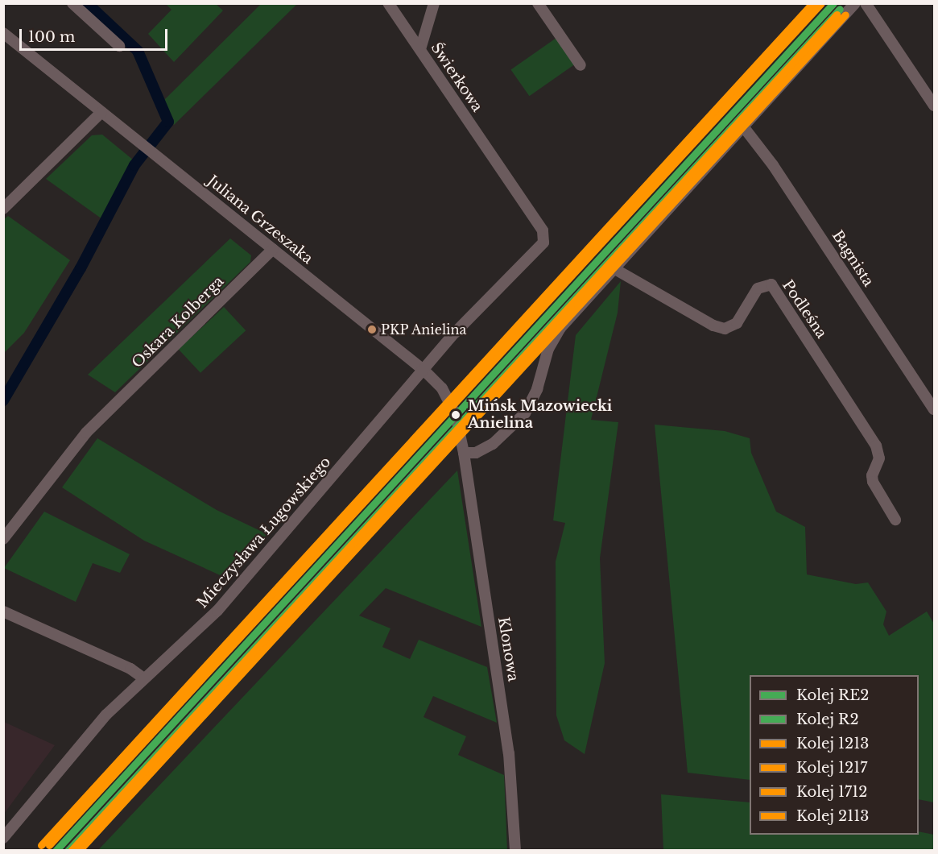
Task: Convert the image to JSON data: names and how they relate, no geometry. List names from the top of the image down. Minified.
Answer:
{"streets":{"street":["Świerkowa","Juliana Grzeszaka","Bagnista","Podleśna","Oskara Kolberga","Mieczysława Ługowskiego","Klonowa"]},"crossings":[["Świerkowa","Juliana Grzeszaka"],["Świerkowa","Mieczysława Ługowskiego"],["Juliana Grzeszaka","Oskara Kolberga"],["Juliana Grzeszaka","Mieczysława Ługowskiego"],["Juliana Grzeszaka","Klonowa"]],"places":["PKP Anielina","Mińsk Mazowiecki Anielina"],"lines":["rail line RE2","rail line 1213","rail line 1712","rail line R2","rail line 1217","rail line 2113"],"legend":["Kolej RE2","Kolej R2","Kolej 1213","Kolej 1217","Kolej 1712","Kolej 2113"],"scale_bar":"100 m"}
